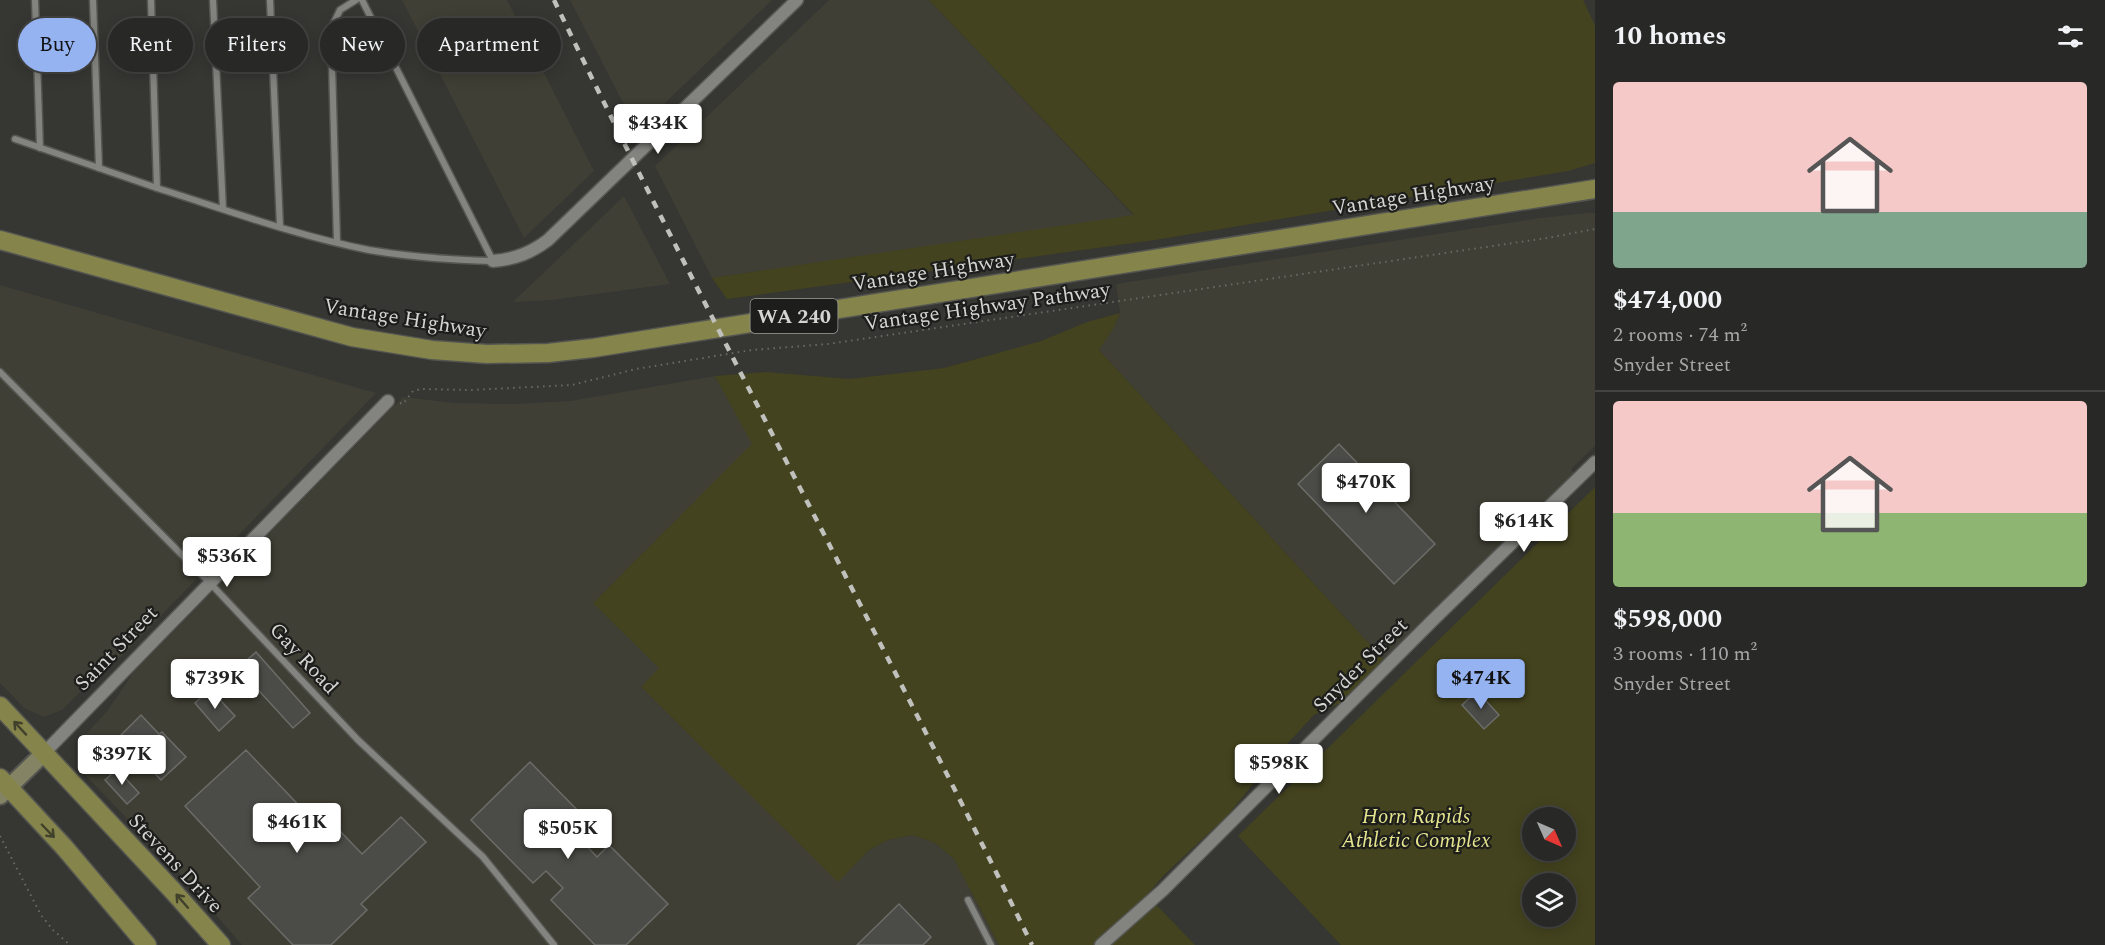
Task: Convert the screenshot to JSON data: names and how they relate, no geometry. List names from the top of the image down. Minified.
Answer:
{"streets":{"main road":["Vantage Highway","WA 240","Stevens Drive"],"street":["Saint Street","Snyder Street"],"lane":["Gay Road"],"path":["Vantage Highway Pathway"]},"crossings":[["Vantage Highway Pathway","Saint Street"],["Saint Street","Gay Road"],["Saint Street","Stevens Drive"]],"parks":["Horn Rapids Athletic Complex"],"north":"bottom right","page":{"heading":"10 homes","chip":["Buy","Rent","Filters","New","Apartment"],"list":[{"name":"$474,000","note":"2 rooms · 74 m² · Snyder Street"},{"name":"$598,000","note":"3 rooms · 110 m² · Snyder Street"}],"price":["$434K","$470K","$614K","$536K","$739K","$474K","$397K","$598K","$461K","$505K"]}}
